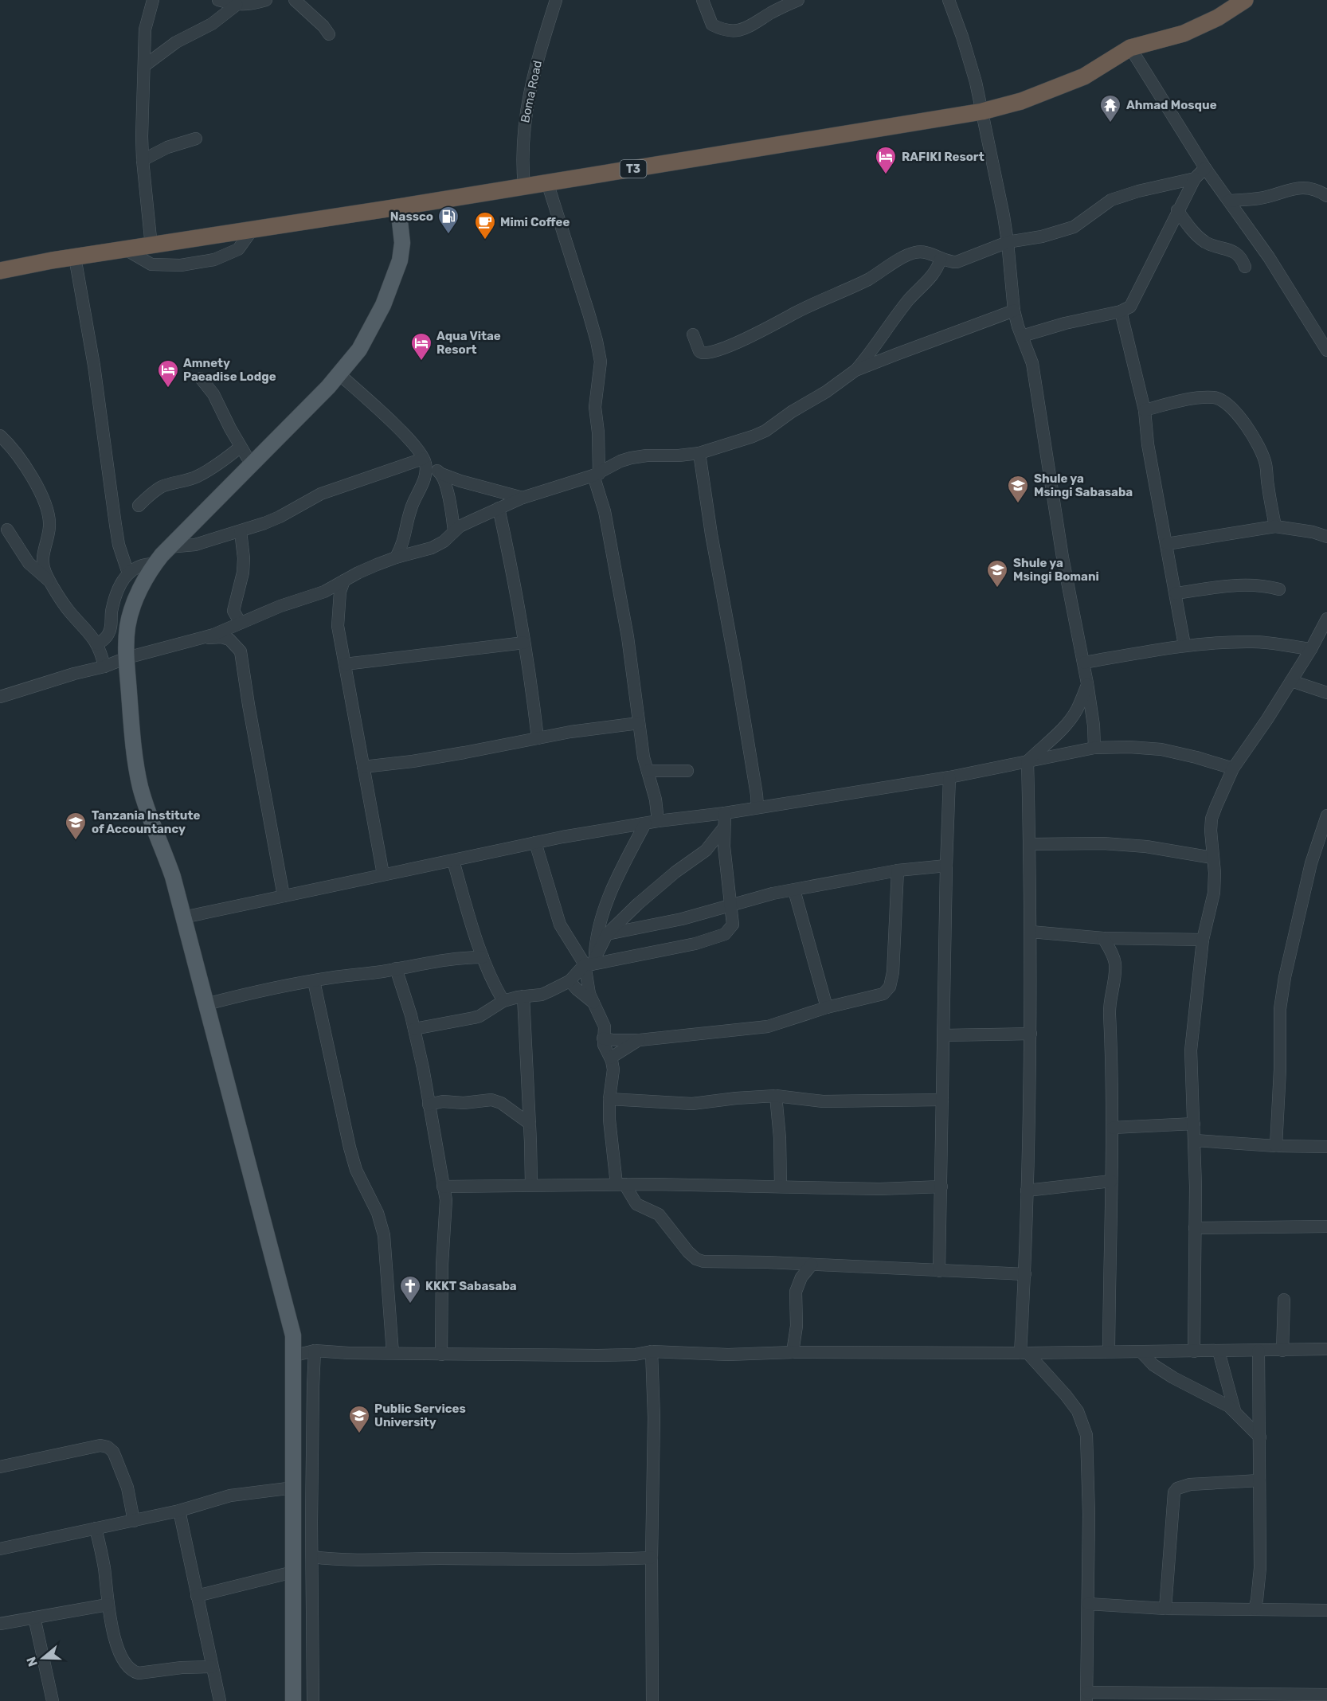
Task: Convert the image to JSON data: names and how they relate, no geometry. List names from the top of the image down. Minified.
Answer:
{"streets":{"highway":["T3"],"street":["Boma Road"]},"crossings":[["Boma Road","T3"]],"places":{"temple":["Ahmad Mosque"],"hotel":["RAFIKI Resort","Aqua Vitae Resort","Amnety Paeadise Lodge"],"fuel station":["Nassco"],"cafe":["Mimi Coffee"],"school or university":["Shule ya Msingi Sabasaba","Shule ya Msingi Bomani","Tanzania Institute of Accountancy","Public Services University"],"church":["KKKT Sabasaba"]},"north":"left"}
